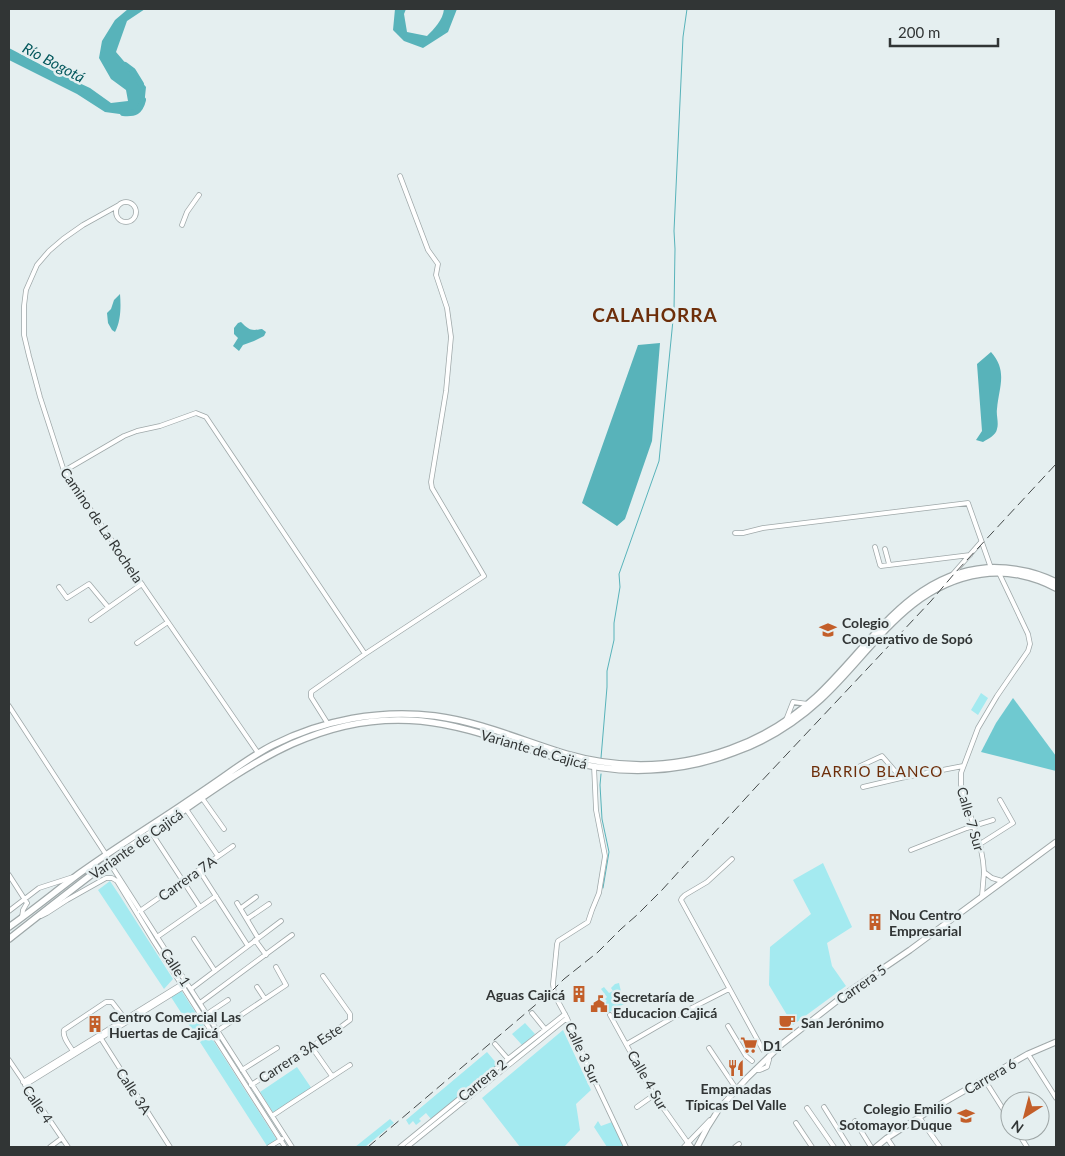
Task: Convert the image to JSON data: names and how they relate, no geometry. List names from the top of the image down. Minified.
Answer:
{"streets":{"highway":["Variante de Cajicá"],"main road":["Carrera 5","Carrera 6"],"street":["Camino de La Rochela","Calle 7 Sur","Carrera 7A","Calle 1","Carrera 3A Este","Calle 3 Sur","Carrera 2","Calle 4 Sur","Calle 3A","Calle 4"]},"crossings":[["Camino de La Rochela","Variante de Cajicá"],["Variante de Cajicá","Calle 7 Sur"],["Variante de Cajicá","Calle 1"],["Variante de Cajicá","Calle 3 Sur"],["Calle 7 Sur","Carrera 5"],["Carrera 7A","Calle 1"],["Calle 1","Carrera 3A Este"],["Carrera 5","Calle 4 Sur"],["Calle 3 Sur","Carrera 2"]],"districts":["CALAHORRA","BARRIO BLANCO"],"water":["Río Bogotá"],"places":{"school or university":["Colegio Cooperativo de Sopó","Colegio Emilio Sotomayor Duque"],"building":["Nou Centro Empresarial","Aguas Cajicá","Centro Comercial Las Huertas de Cajicá"],"public building":["Secretaría de Educacion Cajicá"],"cafe":["San Jerónimo"],"supermarket":["D1"],"restaurant":["Empanadas Típicas Del Valle"]},"scale_bar":"200 m","north":"bottom left"}
